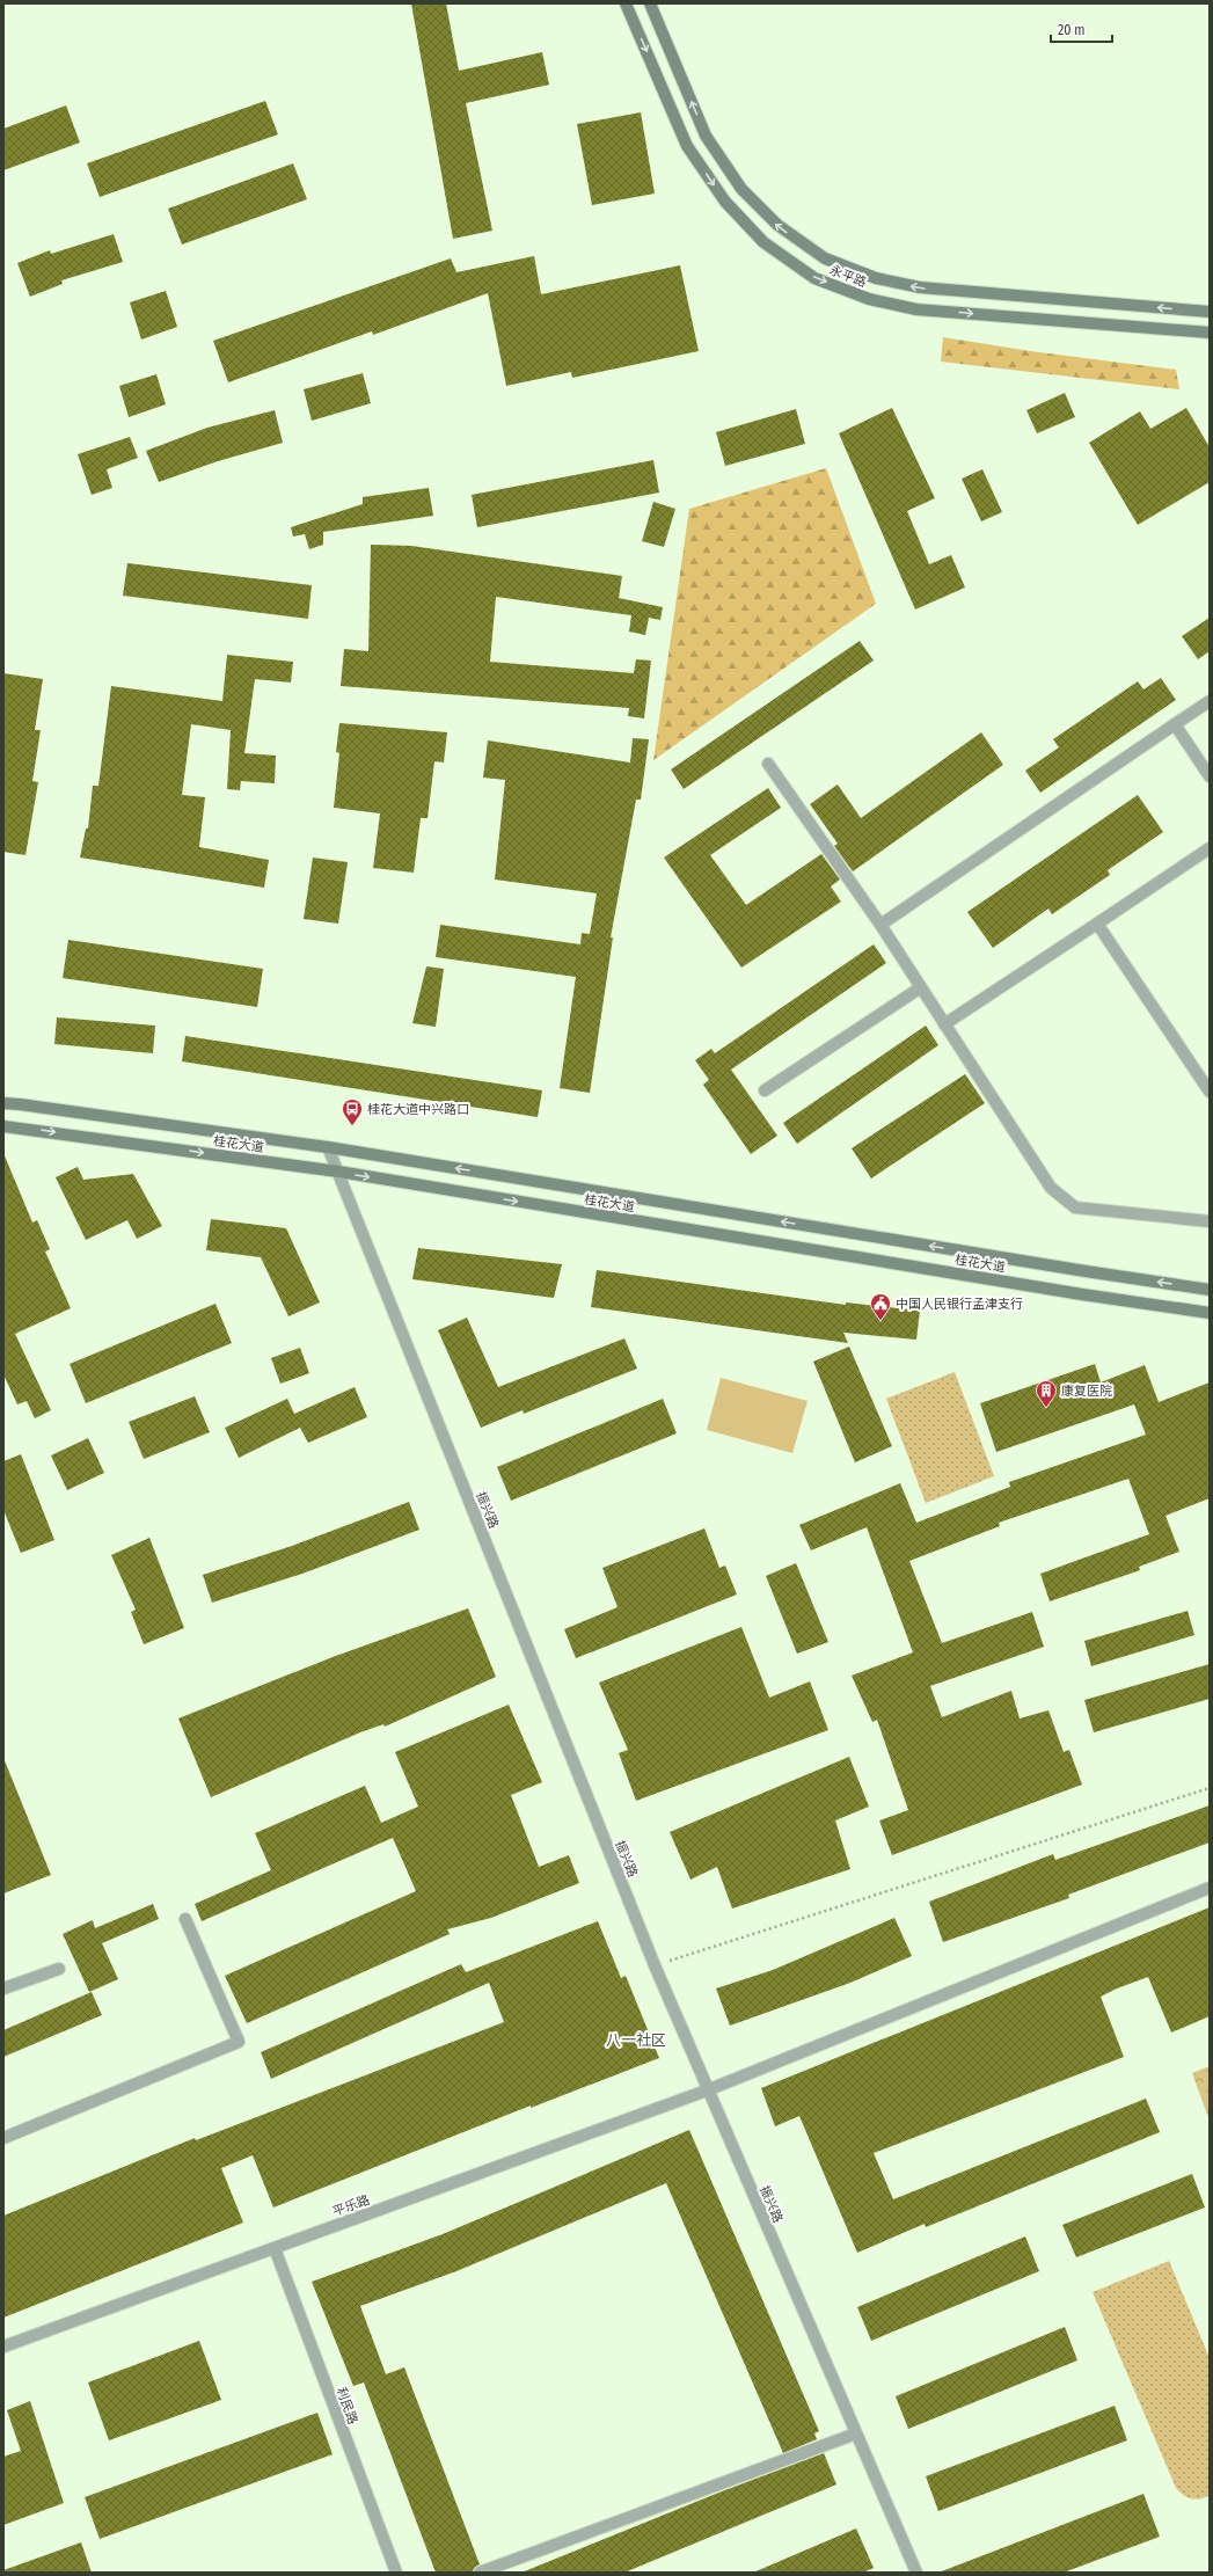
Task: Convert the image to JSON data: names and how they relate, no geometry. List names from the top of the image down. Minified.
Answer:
{"streets":{"main road":["永平路","桂花大道"],"street":["振兴路","平乐路","利民路"]},"crossings":[["桂花大道","振兴路"],["振兴路","平乐路"],["平乐路","利民路"]],"districts":["八一社区"],"places":{"bus stop":["桂花大道中兴路口"],"public building":["中国人民银行孟津支行"],"building":["康复医院"]},"scale_bar":"20 m"}
